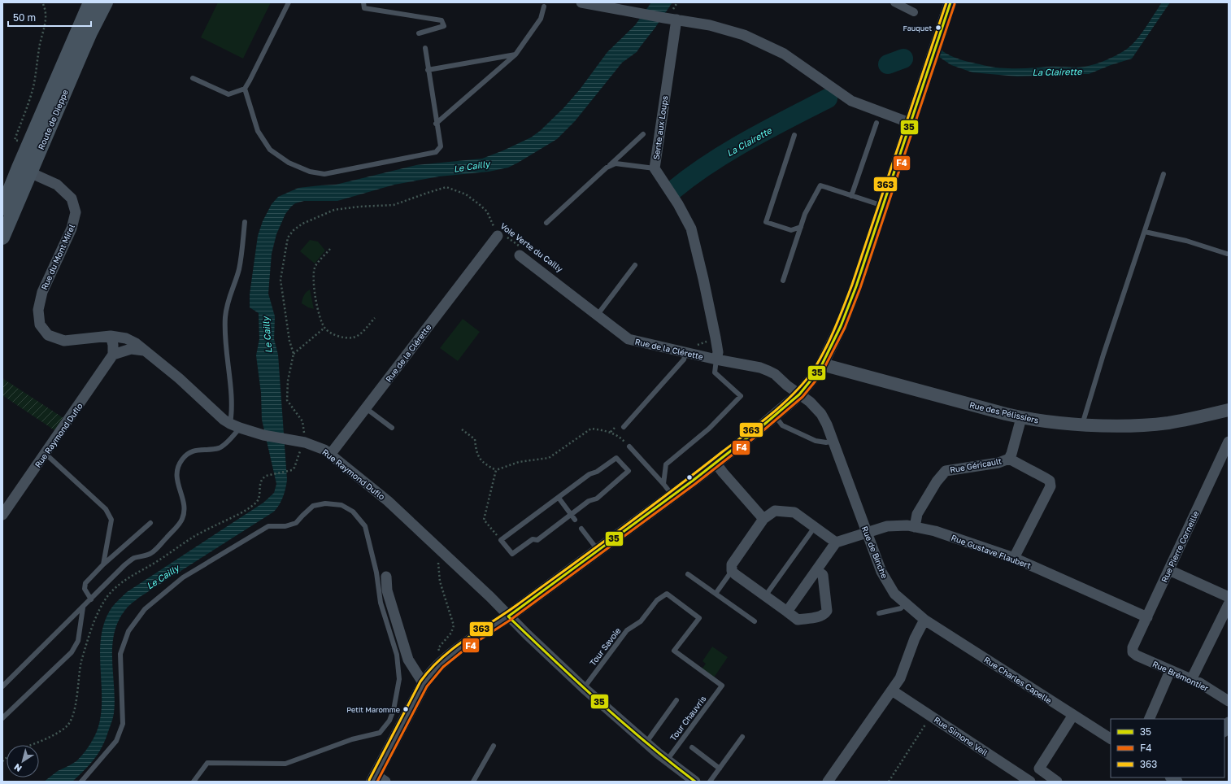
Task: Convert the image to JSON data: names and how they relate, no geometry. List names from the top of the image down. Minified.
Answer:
{"streets":{"main road":["Route de Dieppe"],"street":["Sente aux Loups","Rue du Mont Mirel","Rue de la Clérette","Rue des Pélissiers","Rue Raymond Duflo","Rue Géricault","Rue Pierre Corneille","Rue Gustave Flaubert","Rue de Binche","Rue Brémontier","Rue Charles Capelle","Rue Simone Veil"],"lane":["Tour Savoie","Tour Chauvris"],"path":["Voie Verte du Cailly"]},"crossings":[["Route de Dieppe","Rue du Mont Mirel"],["Sente aux Loups","Rue de la Clérette"],["Voie Verte du Cailly","Rue de la Clérette"],["Voie Verte du Cailly","Rue Raymond Duflo"],["Rue du Mont Mirel","Rue Raymond Duflo"],["Rue de la Clérette","Rue Raymond Duflo"],["Rue de la Clérette","Rue de Binche"],["Rue des Pélissiers","Rue Géricault"],["Rue Raymond Duflo","Tour Savoie"],["Rue Raymond Duflo","Tour Chauvris"],["Rue Géricault","Rue Gustave Flaubert"],["Rue Pierre Corneille","Rue Gustave Flaubert"],["Rue Pierre Corneille","Rue Brémontier"],["Rue Gustave Flaubert","Rue de Binche"],["Rue de Binche","Rue Charles Capelle"],["Tour Savoie","Tour Chauvris"]],"water":["La Clairette","Le Cailly"],"places":["Fauquet","Petit Maromme"],"lines":["transit line 35","transit line 363","transit line F4"],"legend":["35","F4","363"],"scale_bar":"50 m","north":"bottom left"}
